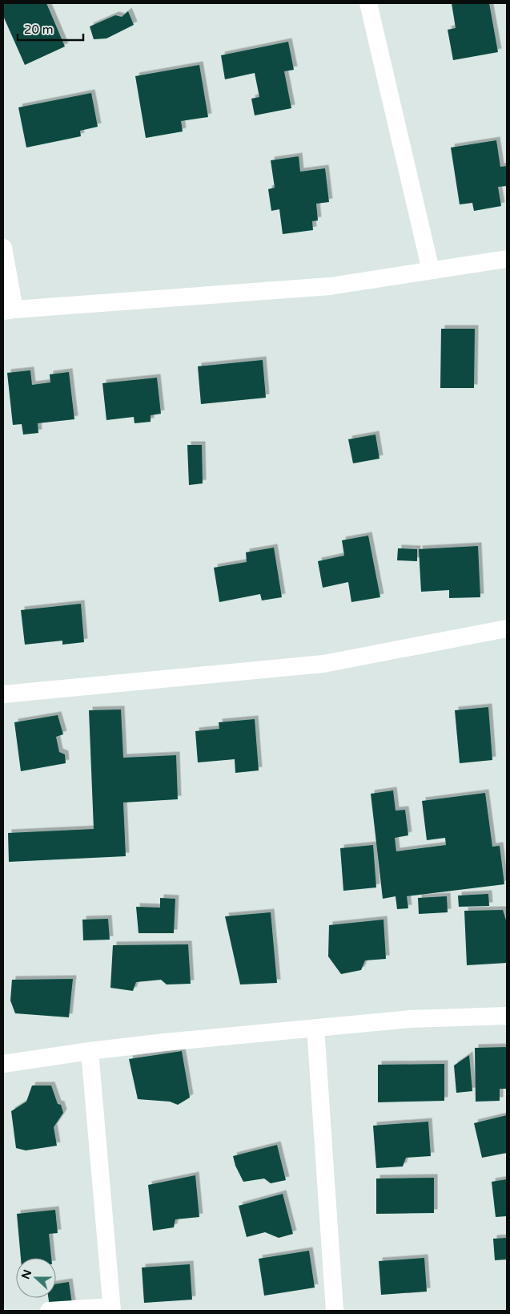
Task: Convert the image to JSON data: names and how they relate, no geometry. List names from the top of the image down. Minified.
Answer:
{"scale_bar":"20 m","north":"left"}
